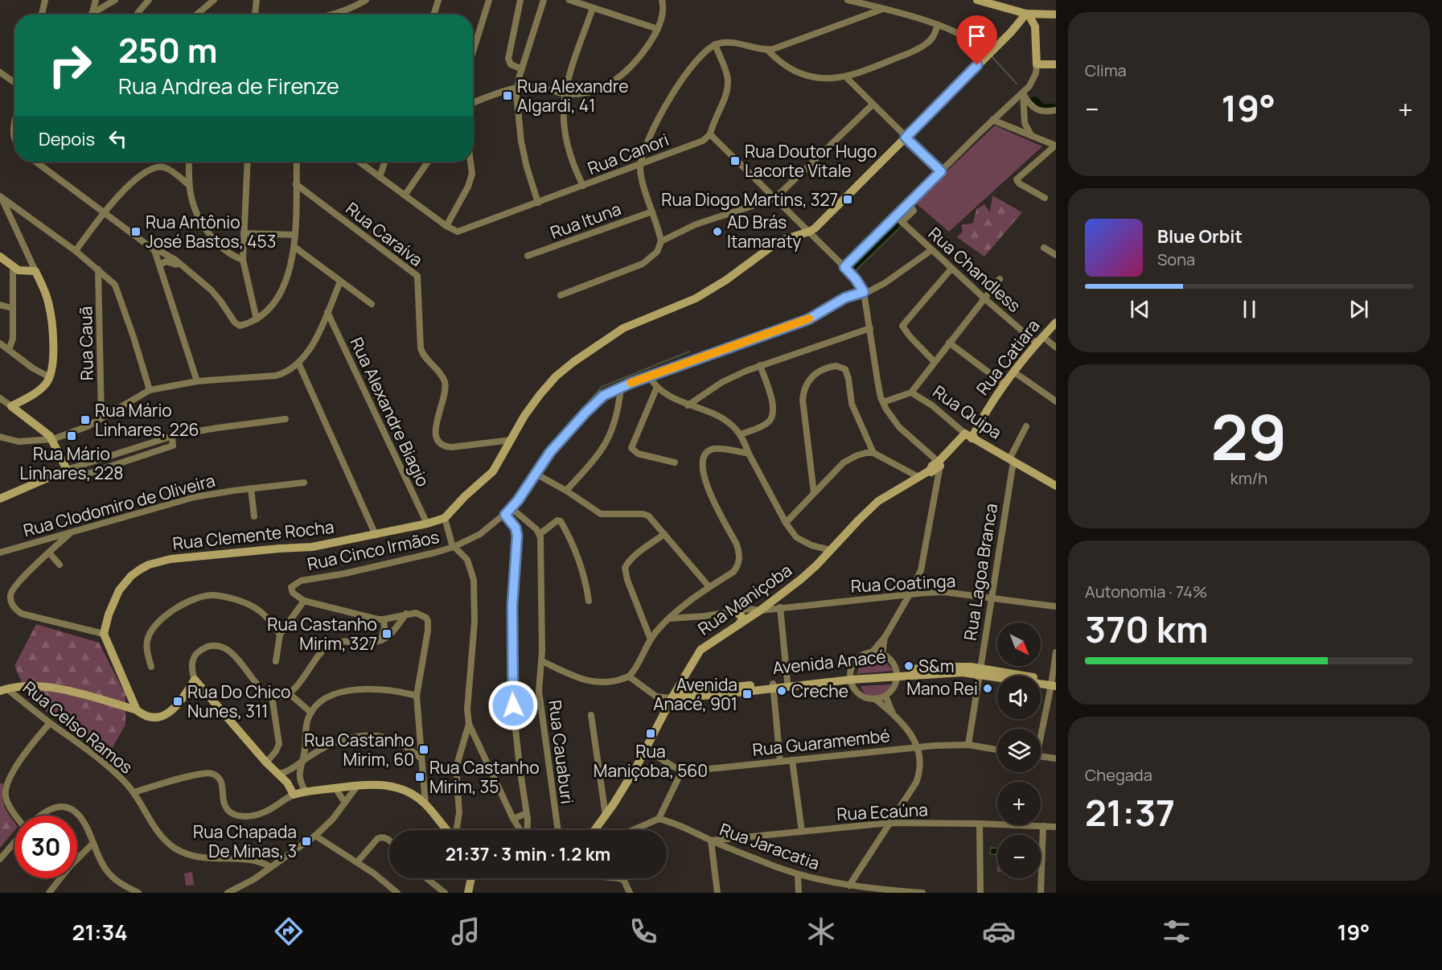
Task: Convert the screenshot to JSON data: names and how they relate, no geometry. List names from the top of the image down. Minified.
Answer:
{"streets":{"street":["Rua Canori","Rua Ituna","Rua Caraíva","Rua Chandless","Rua Cauã","Rua Catiara","Rua Alexandre Biagio","Rua Quipa","Rua Clodomiro de Oliveira","Rua Clemente Rocha","Rua Cinco Irmãos","Rua Lagoa Branca","Rua Coatinga","Rua Maniçoba","Avenida Anacé","Rua Celso Ramos","Rua Guaramembé","Rua Cauaburi","Rua Ecaúna","Rua Jaracatia"]},"crossings":[["Rua Chandless","Rua Catiara"],["Rua Catiara","Rua Quipa"],["Rua Alexandre Biagio","Rua Clemente Rocha"],["Rua Quipa","Rua Lagoa Branca"],["Rua Lagoa Branca","Rua Coatinga"],["Rua Lagoa Branca","Avenida Anacé"],["Rua Lagoa Branca","Rua Guaramembé"],["Rua Coatinga","Rua Maniçoba"],["Rua Maniçoba","Avenida Anacé"],["Rua Ecaúna","Rua Jaracatia"]],"places":{"transit":["Rua Alexandre Algardi, 41","Rua Doutor Hugo Lacorte Vitale","Rua Diogo Martins, 327","Rua Antônio José Bastos, 453","Rua Mário Linhares, 226","Rua Mário Linhares, 228","Rua Castanho Mirim, 327","Avenida Anacé, 901","Rua Do Chico Nunes, 311","Rua Maniçoba, 560","Rua Castanho Mirim, 60","Rua Castanho Mirim, 35","Rua Chapada De Minas, 3"],"other":["AD Brás Itamaraty","S&m","Mano Rei","Creche"]},"north":"bottom right","page":{"tile":["Clima",["29","km/h"],["Autonomia · 74%","370 km"],["Chegada","21:37"]],"turn":["250 m","Rua Andrea de Firenze"],"heat":["−","19°","+"],"then":"Depois","song":["Blue Orbit","Sona"],"map_buttons":["+","−"],"limit":"30","trip":"21:37 · 3 min · 1.2 km","tabs":["21:34","19°"]}}
